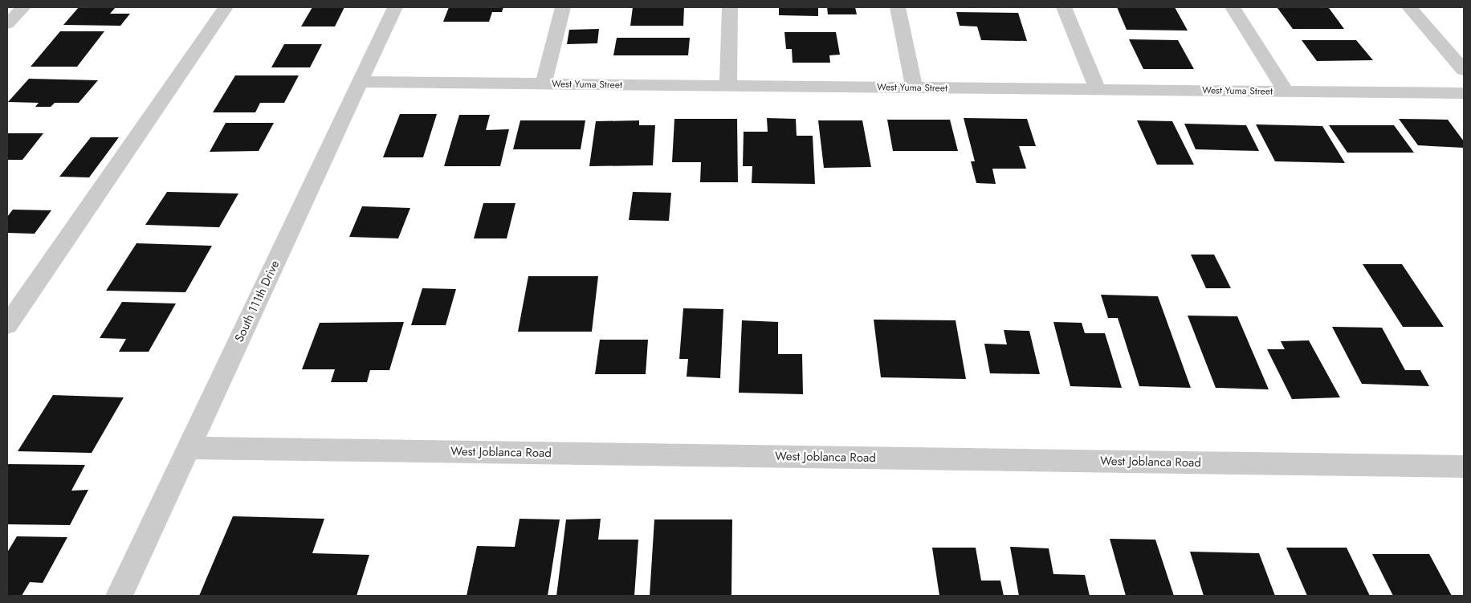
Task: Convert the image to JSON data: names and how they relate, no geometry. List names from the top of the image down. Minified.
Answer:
{"streets":{"street":["West Yuma Street","South 111th Drive","West Joblanca Road"]},"crossings":[["West Yuma Street","South 111th Drive"],["South 111th Drive","West Joblanca Road"]]}
